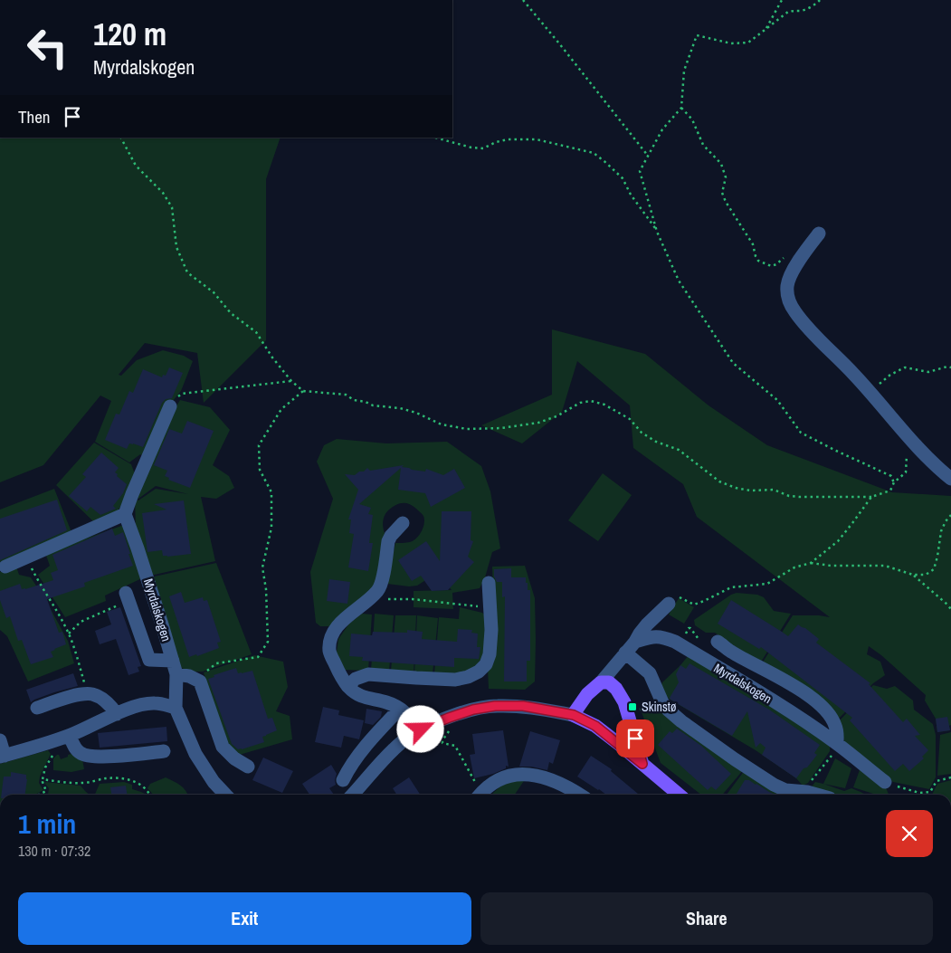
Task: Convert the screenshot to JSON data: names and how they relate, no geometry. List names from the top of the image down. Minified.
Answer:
{"streets":{"street":["Myrdalskogen"]},"places":{"transit":["Skinstø"]},"page":{"turn":["120 m","Myrdalskogen"],"then":"Then","heading":["1 min","130 m · 07:32"],"buttons":["Exit","Share"]}}
